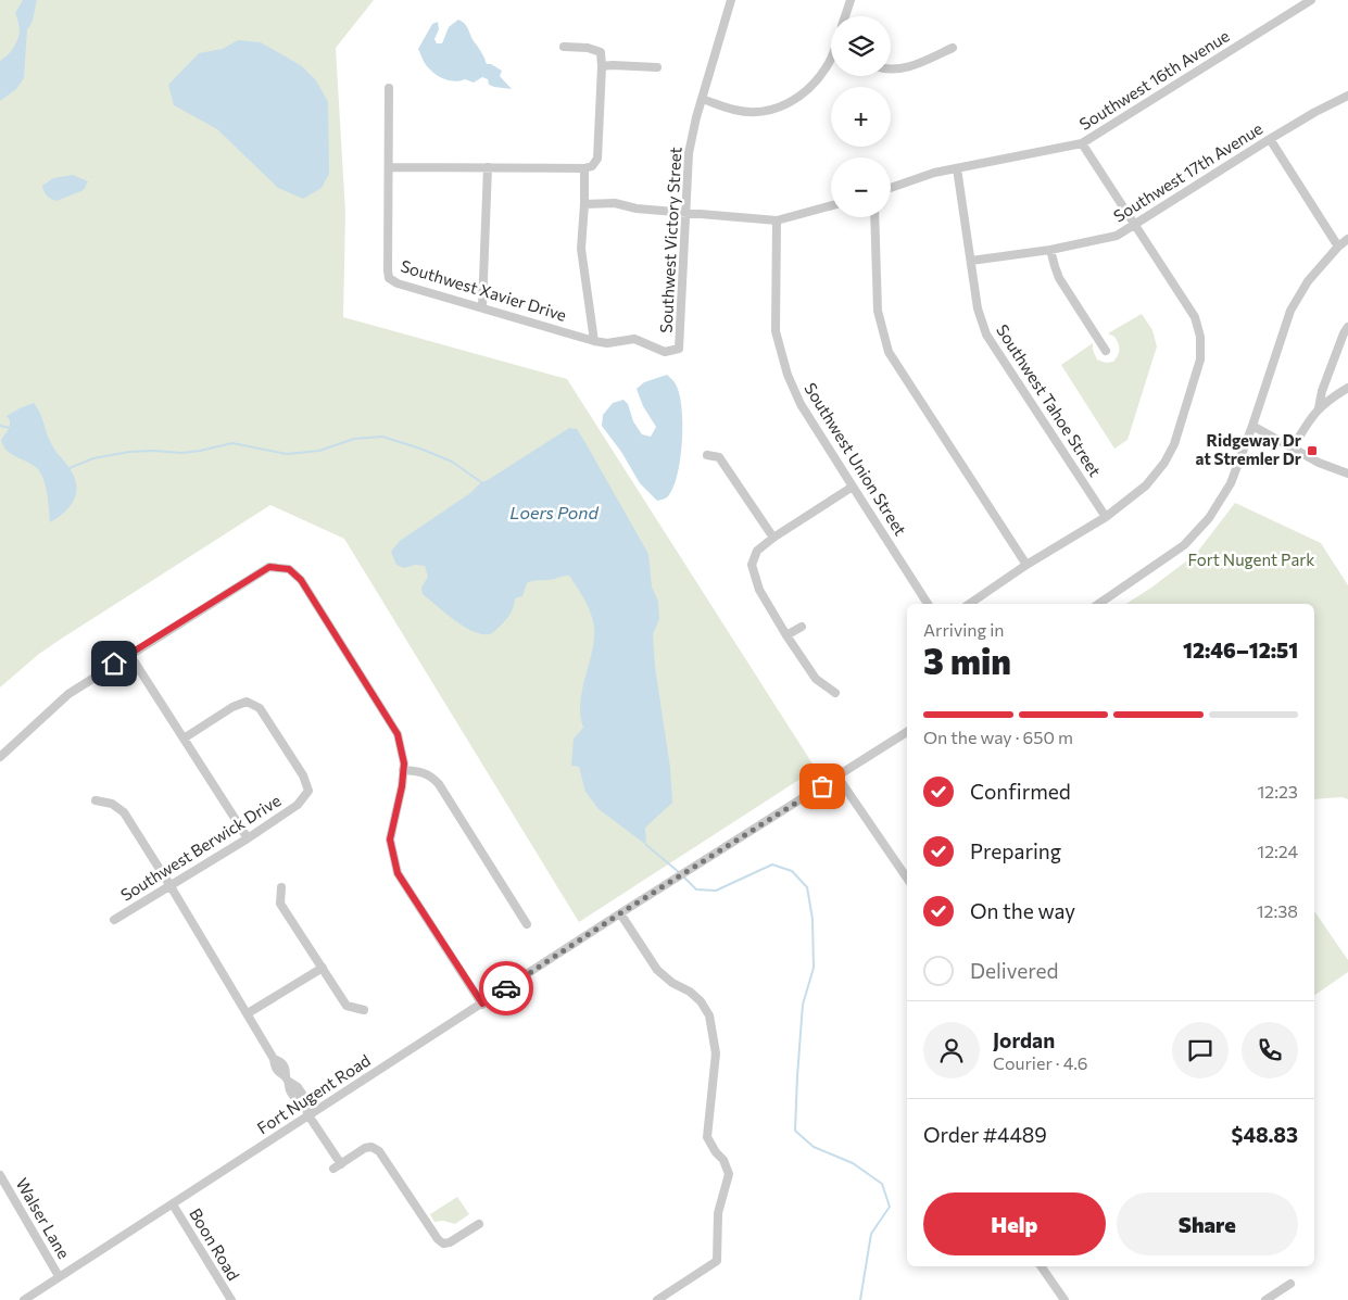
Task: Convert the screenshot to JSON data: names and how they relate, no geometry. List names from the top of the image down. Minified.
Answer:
{"streets":{"street":["Southwest 16th Avenue","Southwest 17th Avenue","Southwest Victory Street","Southwest Xavier Drive","Southwest Tahoe Street","Southwest Union Street","Southwest Berwick Drive","Fort Nugent Road","Walser Lane","Boon Road"]},"crossings":[["Southwest 16th Avenue","Southwest Tahoe Street"],["Southwest 17th Avenue","Southwest Tahoe Street"],["Southwest Victory Street","Southwest Xavier Drive"],["Fort Nugent Road","Walser Lane"],["Fort Nugent Road","Boon Road"]],"water":["Loers Pond"],"parks":["Fort Nugent Park"],"places":{"transit":["Ridgeway Dr at Stremler Dr"]},"page":{"map_buttons":["+","−"],"heading":["3 min","Arriving in","12:46–12:51"],"panel":["Jordan","Courier · 4.6","Order #4489","$48.83"],"bar":"On the way · 650 m","list":[["Confirmed","12:23"],["Preparing","12:24"],["On the way","12:38"],"Delivered"],"buttons":["Help","Share"]}}
